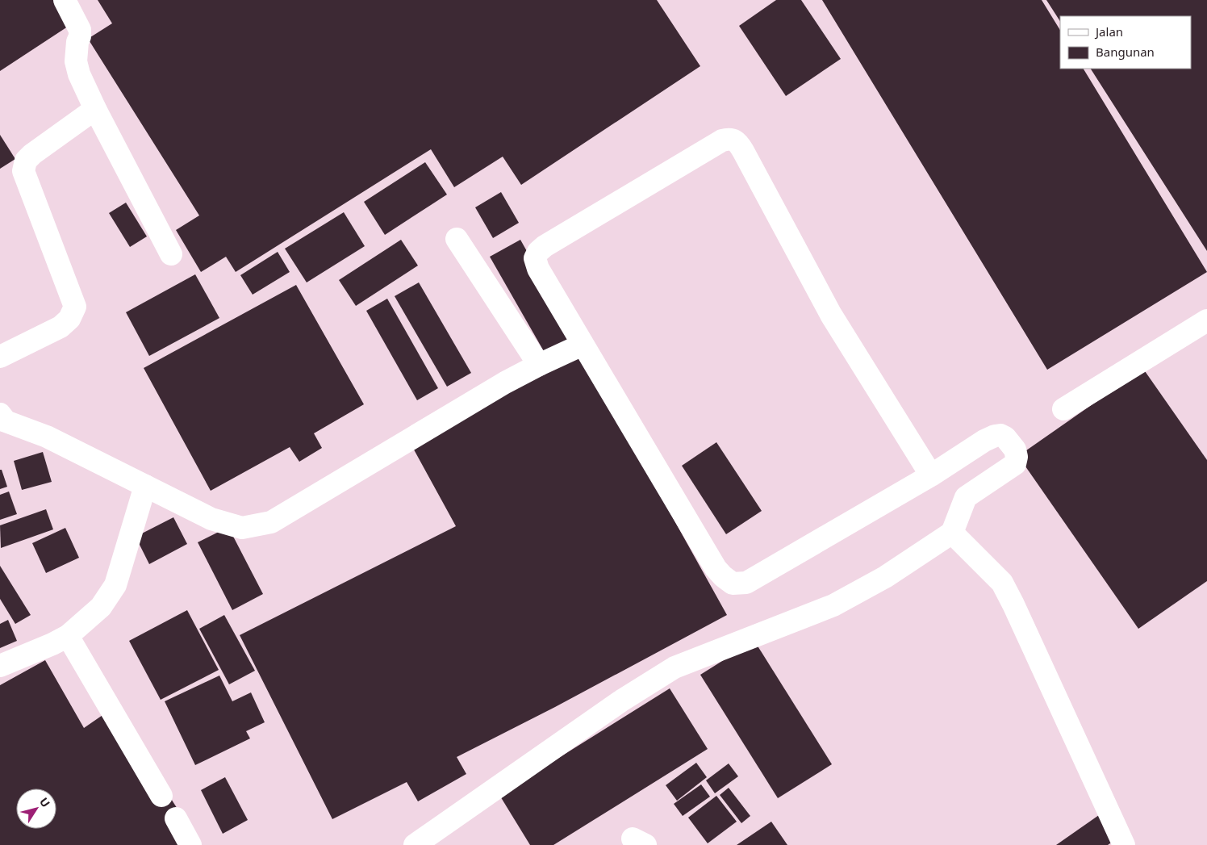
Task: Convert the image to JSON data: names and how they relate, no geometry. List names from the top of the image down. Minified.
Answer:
{"legend":["Jalan","Bangunan"],"north":"top right"}
